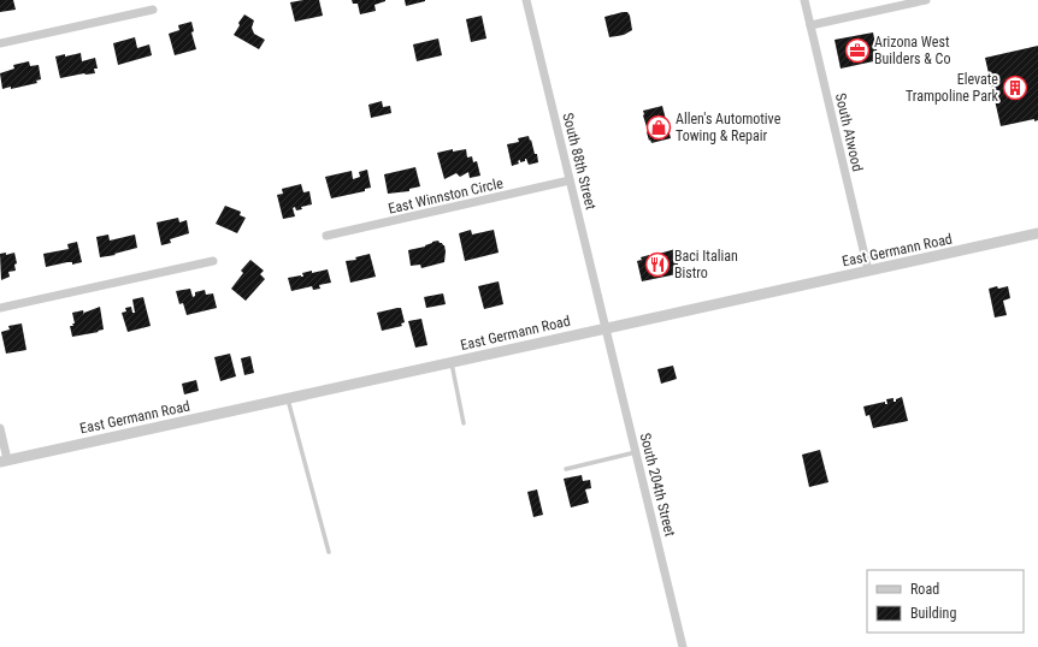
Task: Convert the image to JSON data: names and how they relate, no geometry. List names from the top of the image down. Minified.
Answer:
{"streets":{"street":["South Atwood","South 88th Street","East Winnston Circle","East Germann Road","South 204th Street"]},"crossings":[["South Atwood","East Germann Road"],["South 88th Street","East Winnston Circle"],["South 88th Street","East Germann Road"],["South 88th Street","South 204th Street"],["East Germann Road","South 204th Street"]],"places":{"office":["Arizona West Builders & Co"],"building":["Elevate Trampoline Park"],"shop":["Allen's Automotive Towing & Repair"],"restaurant":["Baci Italian Bistro"]},"legend":["Road","Building"]}
